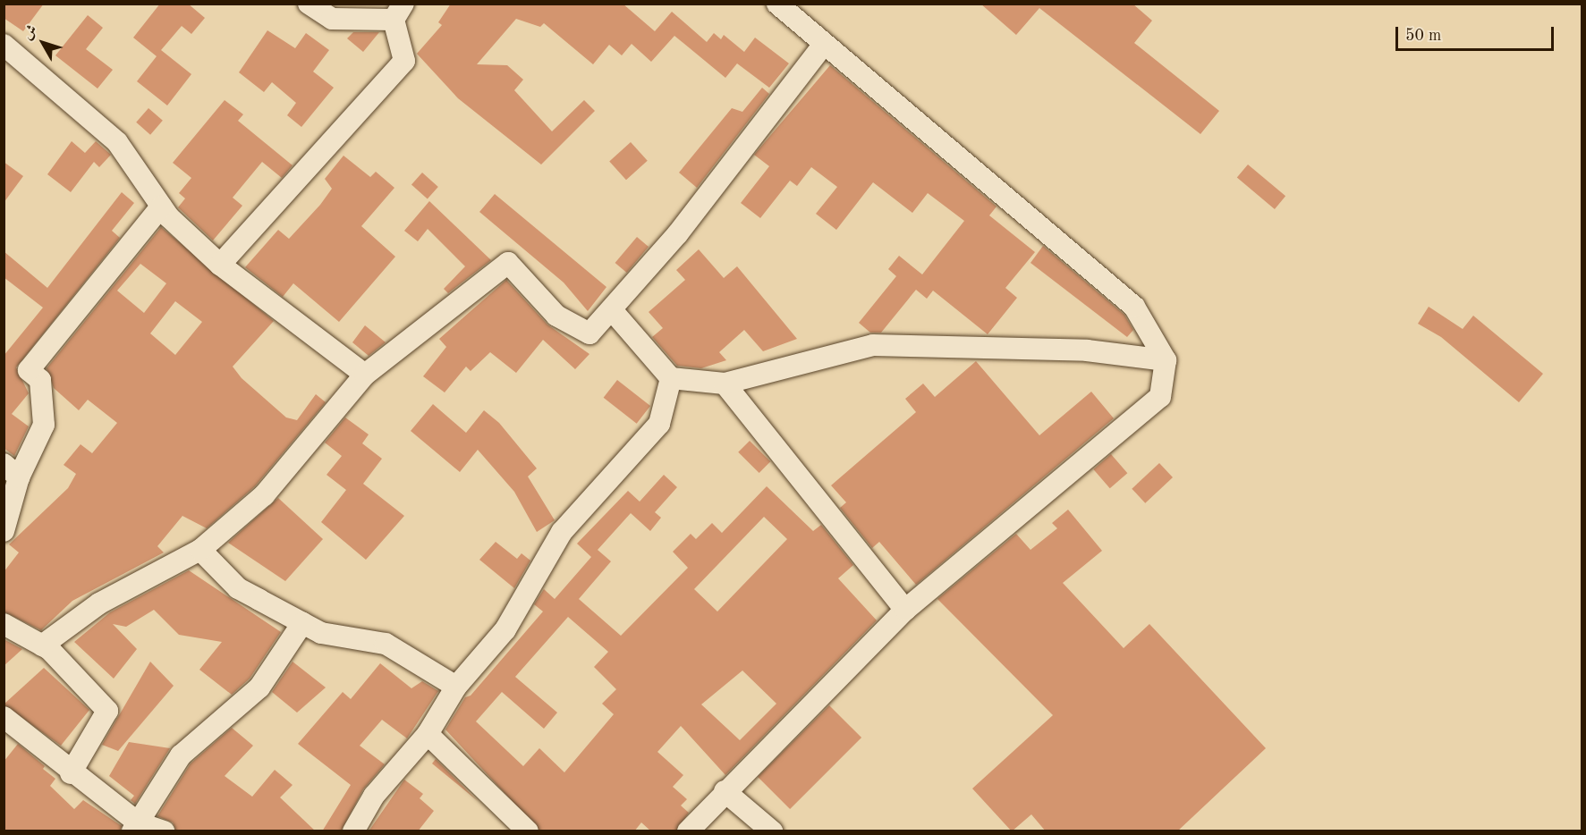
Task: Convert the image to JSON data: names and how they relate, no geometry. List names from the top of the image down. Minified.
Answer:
{"scale_bar":"50 m","north":"top left"}
